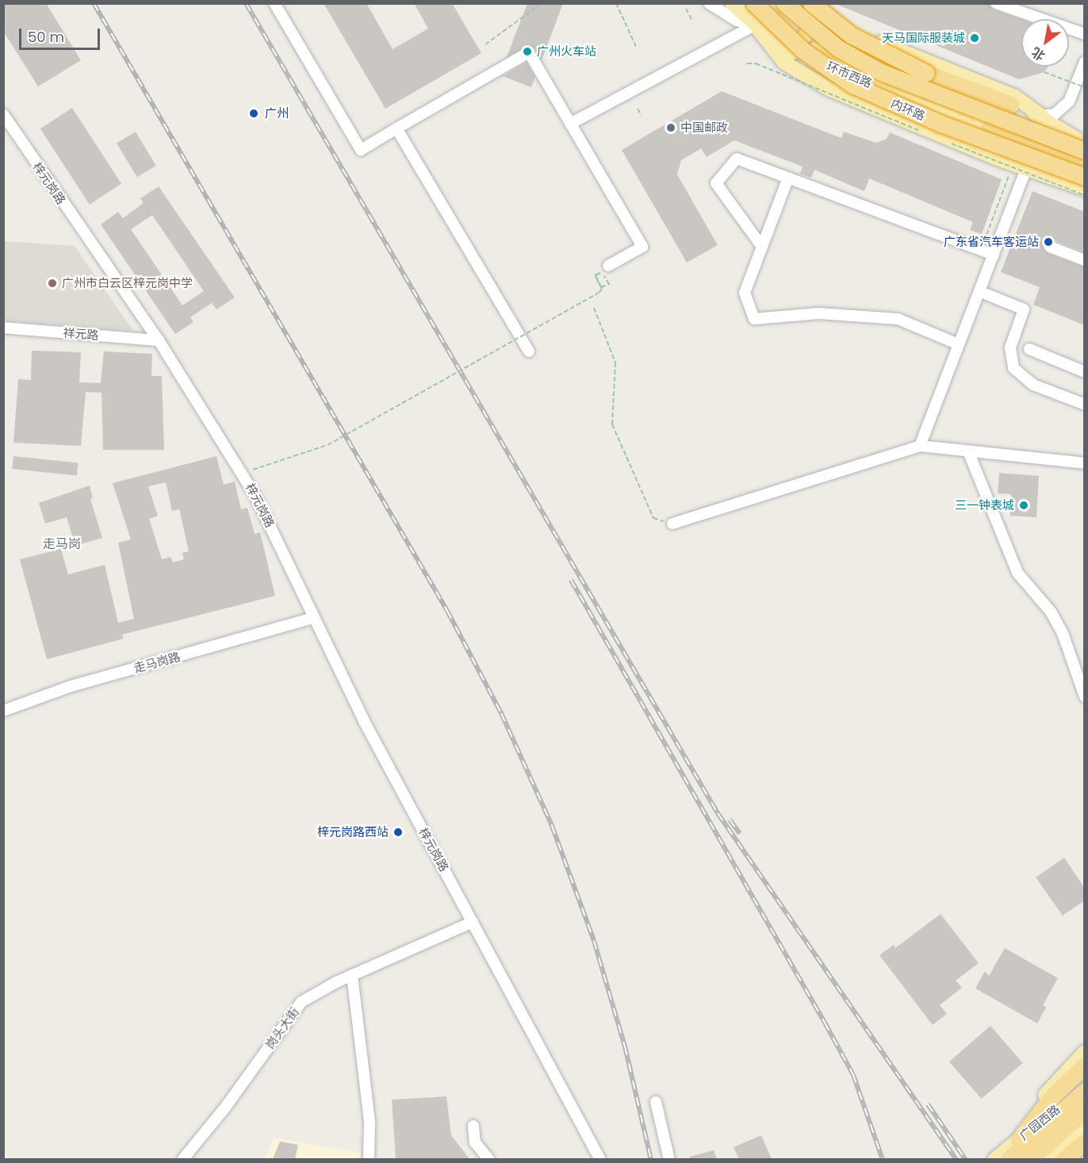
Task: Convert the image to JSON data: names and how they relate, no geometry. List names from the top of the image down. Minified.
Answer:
{"streets":{"highway":["内环路"],"main road":["环市西路","广园西路"],"street":["梓元岗路","祥元路","走马岗路","岗头大街"]},"crossings":[["环市西路","内环路"],["梓元岗路","祥元路"],["梓元岗路","走马岗路"],["梓元岗路","岗头大街"]],"districts":["走马岗"],"places":["天马国际服装城","广州火车站","广州","中国邮政","广东省汽车客运站","广州市白云区梓元岗中学","三一钟表城","梓元岗路西站"],"scale_bar":"50 m","north":"bottom left"}
